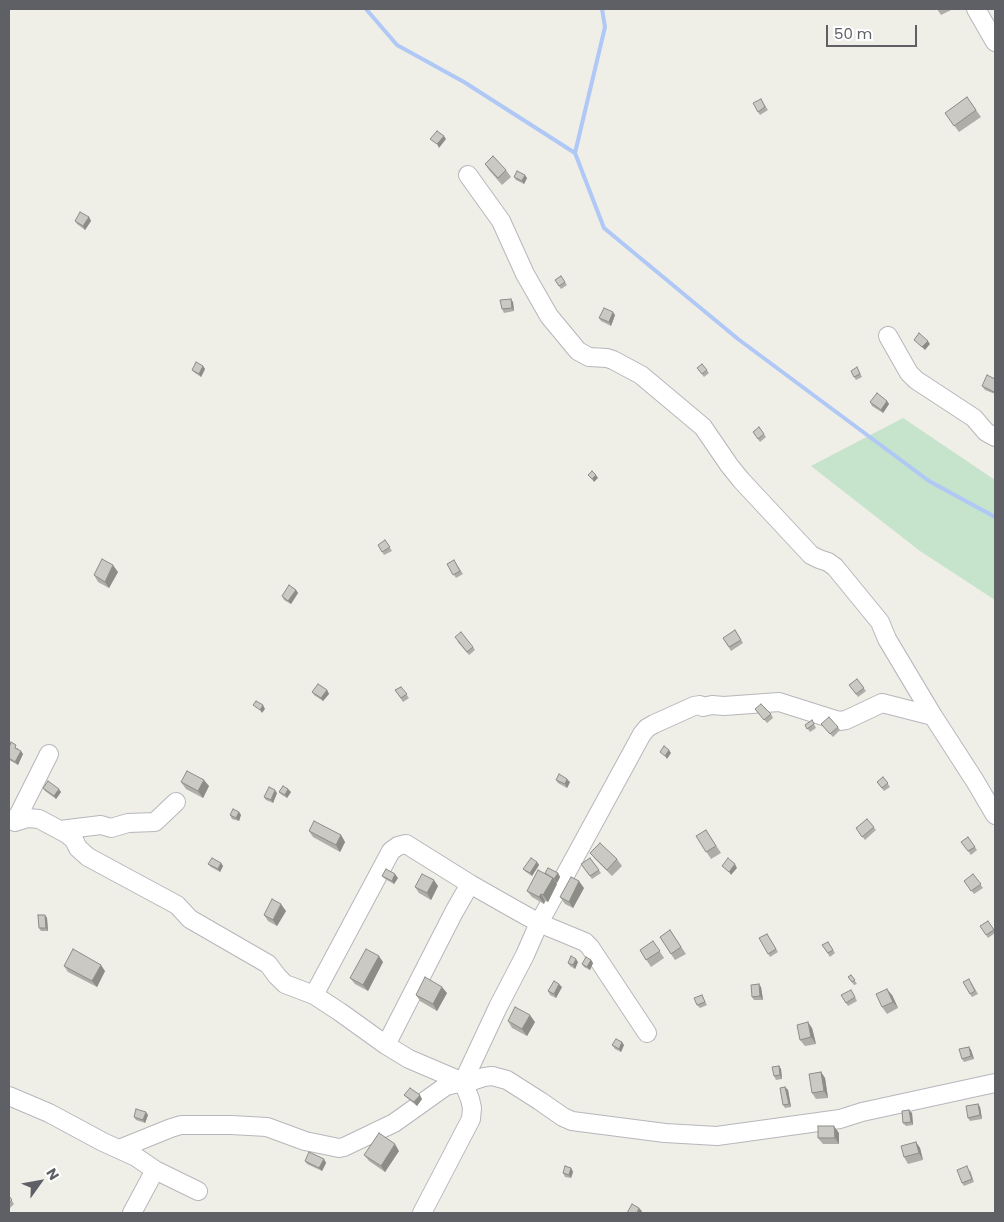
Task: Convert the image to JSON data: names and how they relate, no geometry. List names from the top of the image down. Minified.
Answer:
{"scale_bar":"50 m","north":"top right"}
